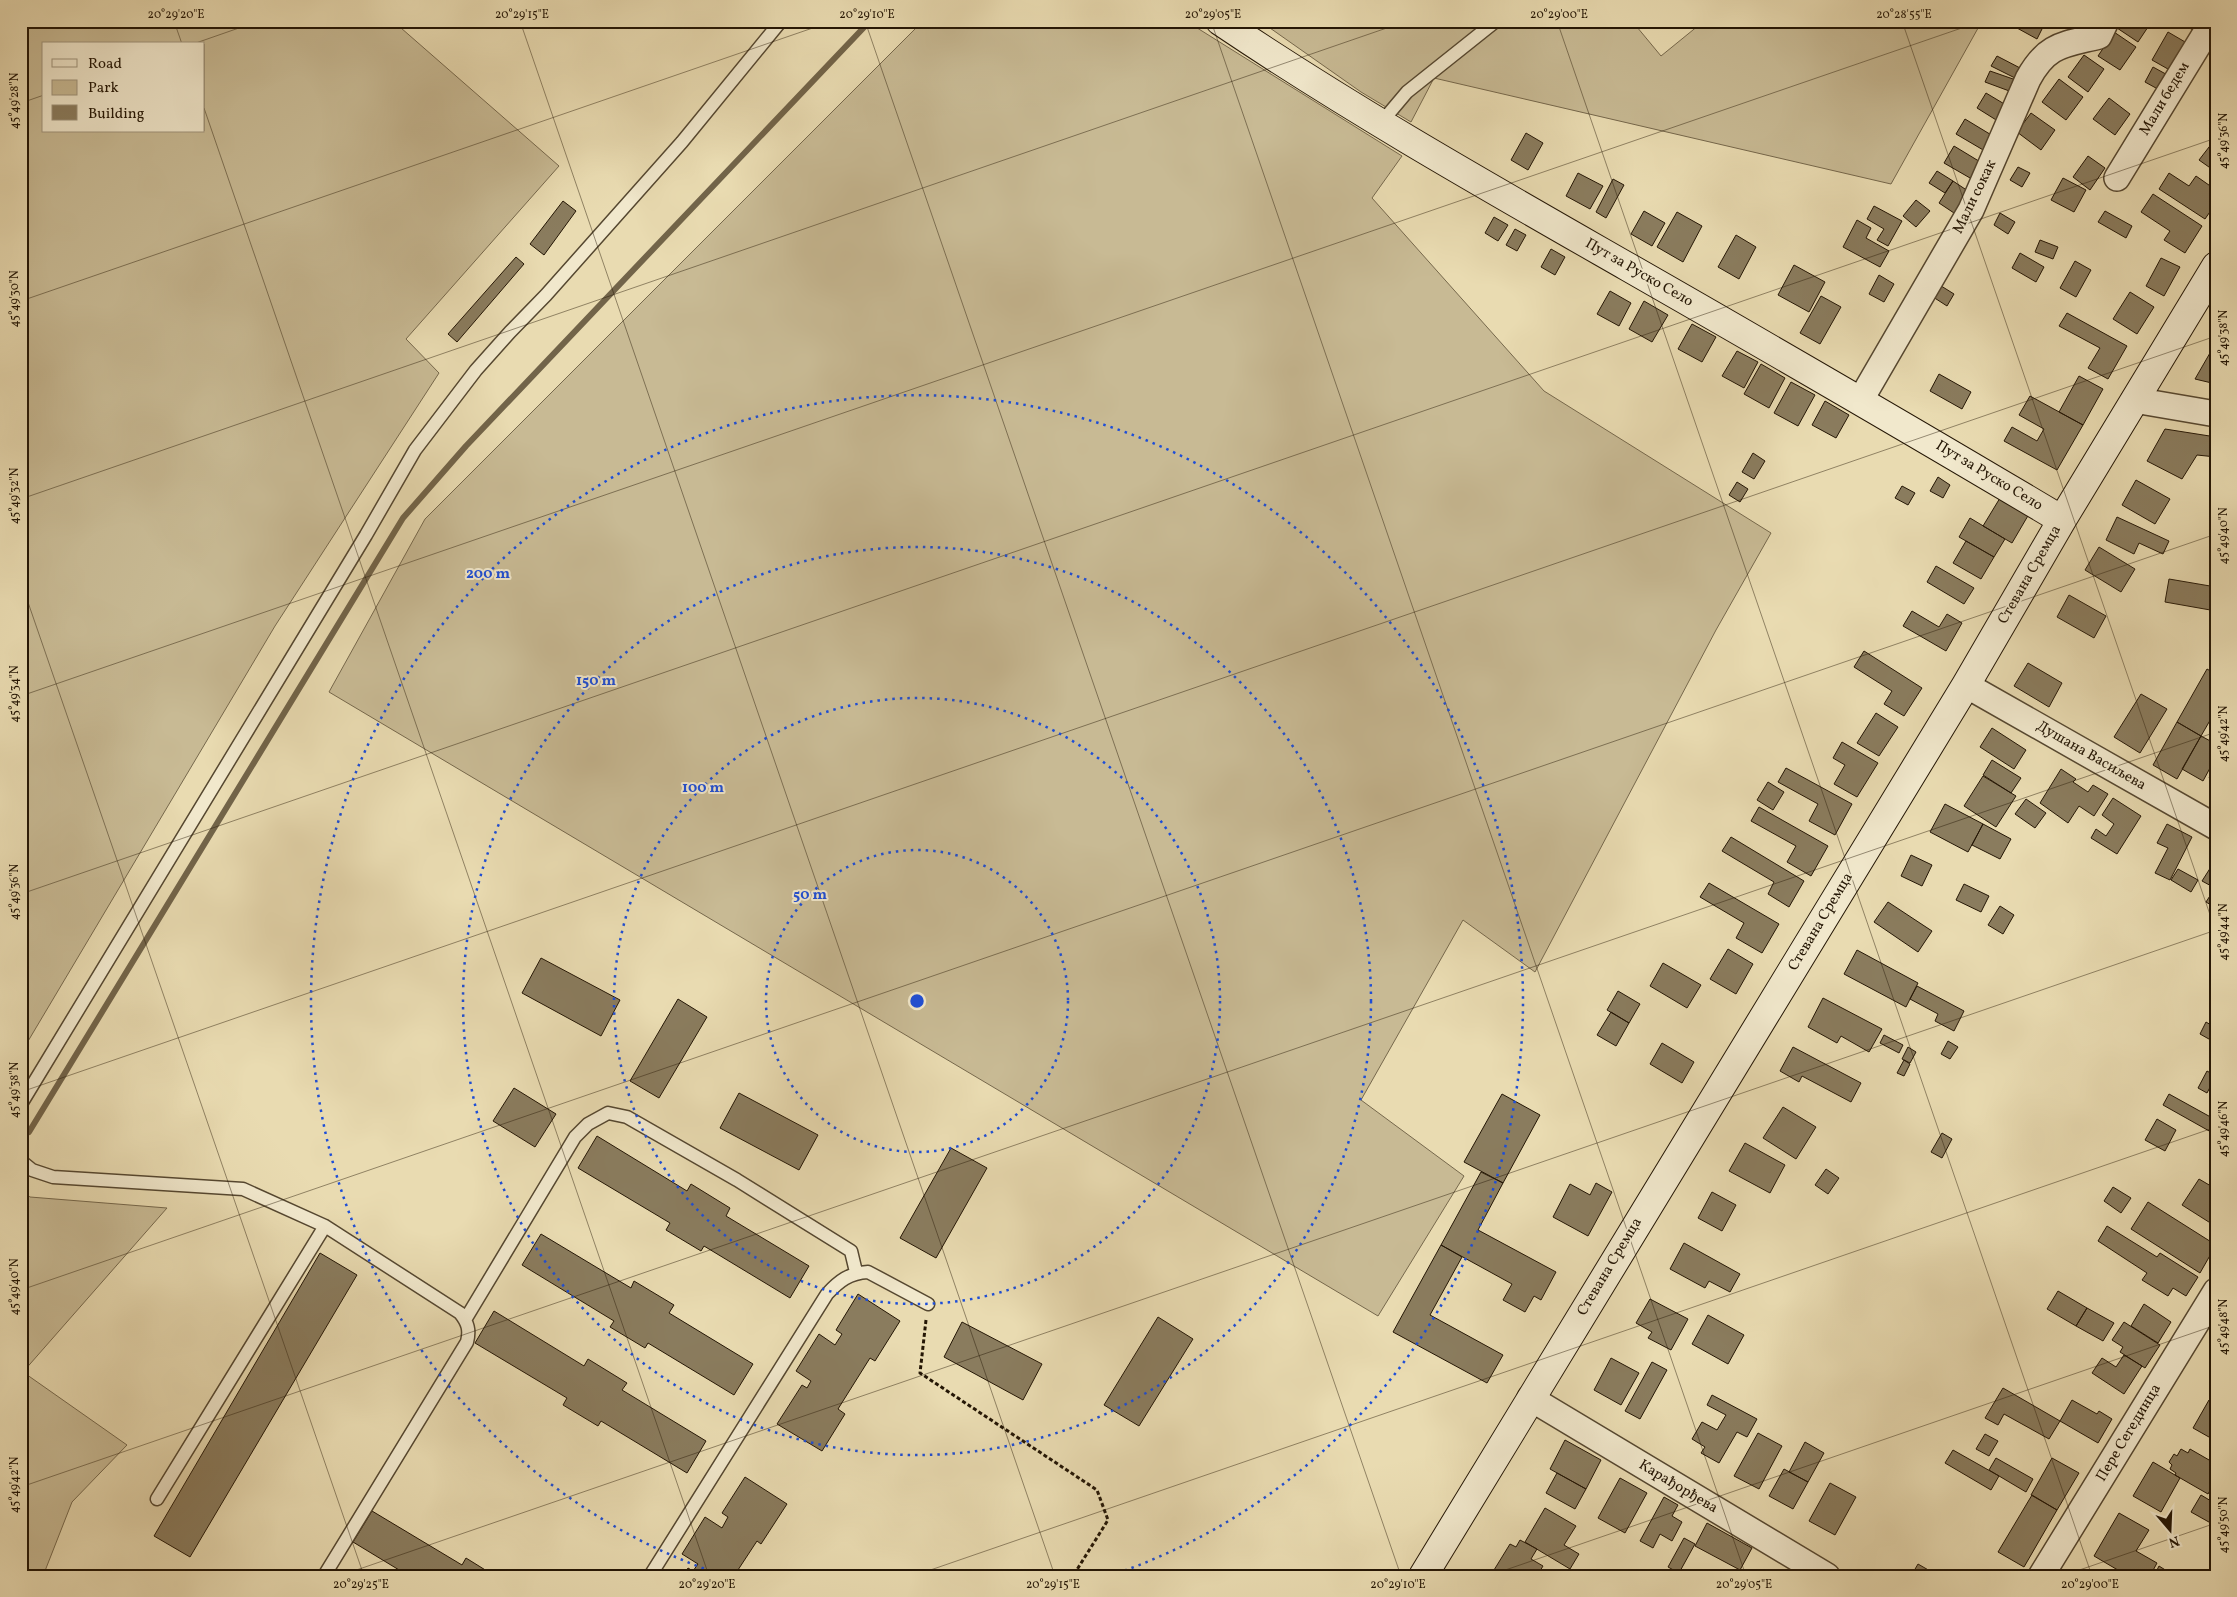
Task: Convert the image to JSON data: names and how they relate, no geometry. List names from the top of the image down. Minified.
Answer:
{"streets":{"main road":["Пут за Руско Село","Стевана Сремца"],"street":["Мали бедем","Мали сокак","Душана Васиљева","Пере Сегединца","Карађорђева"]},"crossings":[["Мали сокак","Пут за Руско Село"],["Пут за Руско Село","Стевана Сремца"],["Стевана Сремца","Душана Васиљева"],["Стевана Сремца","Карађорђева"]],"legend":["Road","Park","Building"],"north":"bottom","coordinates":["20°29'20\"E","20°29'15\"E","20°29'10\"E","20°29'05\"E","20°29'00\"E","20°28'55\"E","45°49'28\"N","45°49'36\"N","45°49'30\"N","45°49'38\"N","45°49'32\"N","45°49'40\"N","45°49'34\"N","45°49'42\"N","45°49'44\"N","45°49'46\"N","45°49'48\"N","45°49'50\"N","20°29'25\"E"],"rings":["200 m","150 m","100 m","50 m"]}
